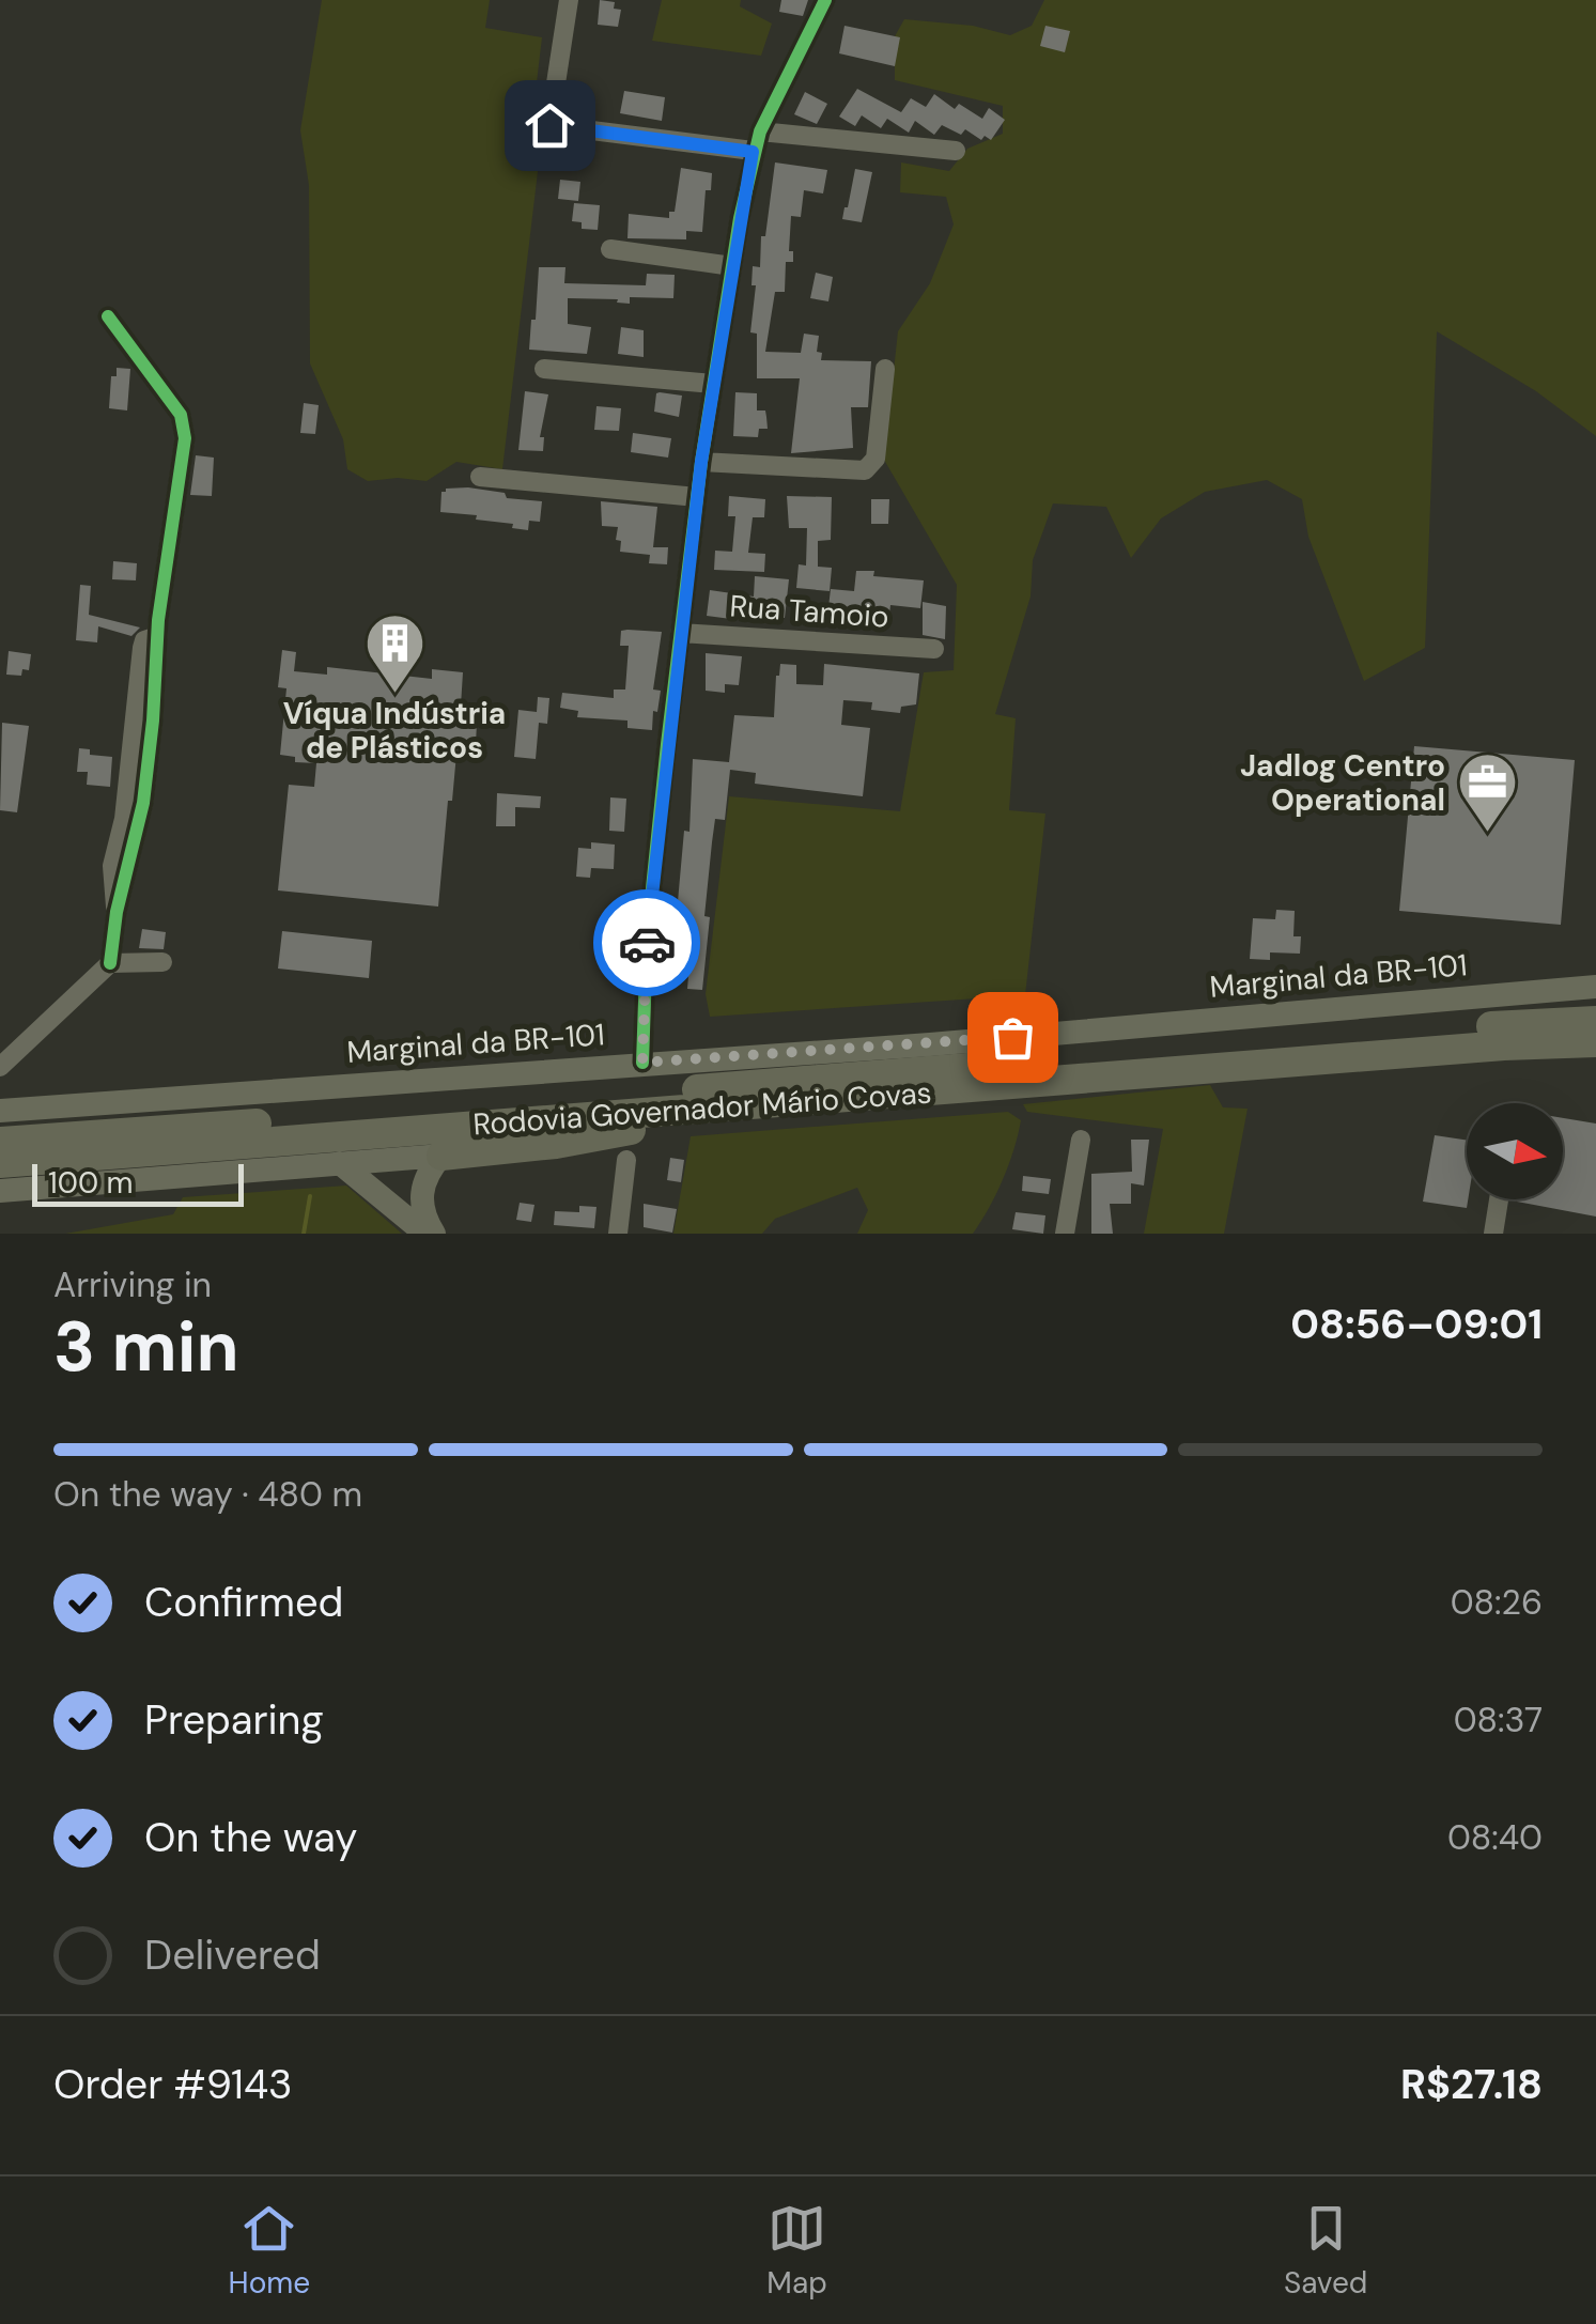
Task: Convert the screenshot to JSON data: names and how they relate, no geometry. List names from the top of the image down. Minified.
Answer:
{"streets":{"highway":["Rodovia Governador Mário Covas"],"main road":["Marginal da BR-101"],"street":["Rua Tamoio"]},"places":{"building":["Víqua Indústria de Plásticos"],"office":["Jadlog Centro Operational"]},"scale_bar":"100 m","north":"right","page":{"scale":"100 m","heading":["3 min","Arriving in","08:56–09:01"],"panel":["Order #9143","R$27.18"],"bar":"On the way · 480 m","list":[["Confirmed","08:26"],["Preparing","08:37"],["On the way","08:40"],"Delivered"],"tabs":["Home","Map","Saved"]}}
